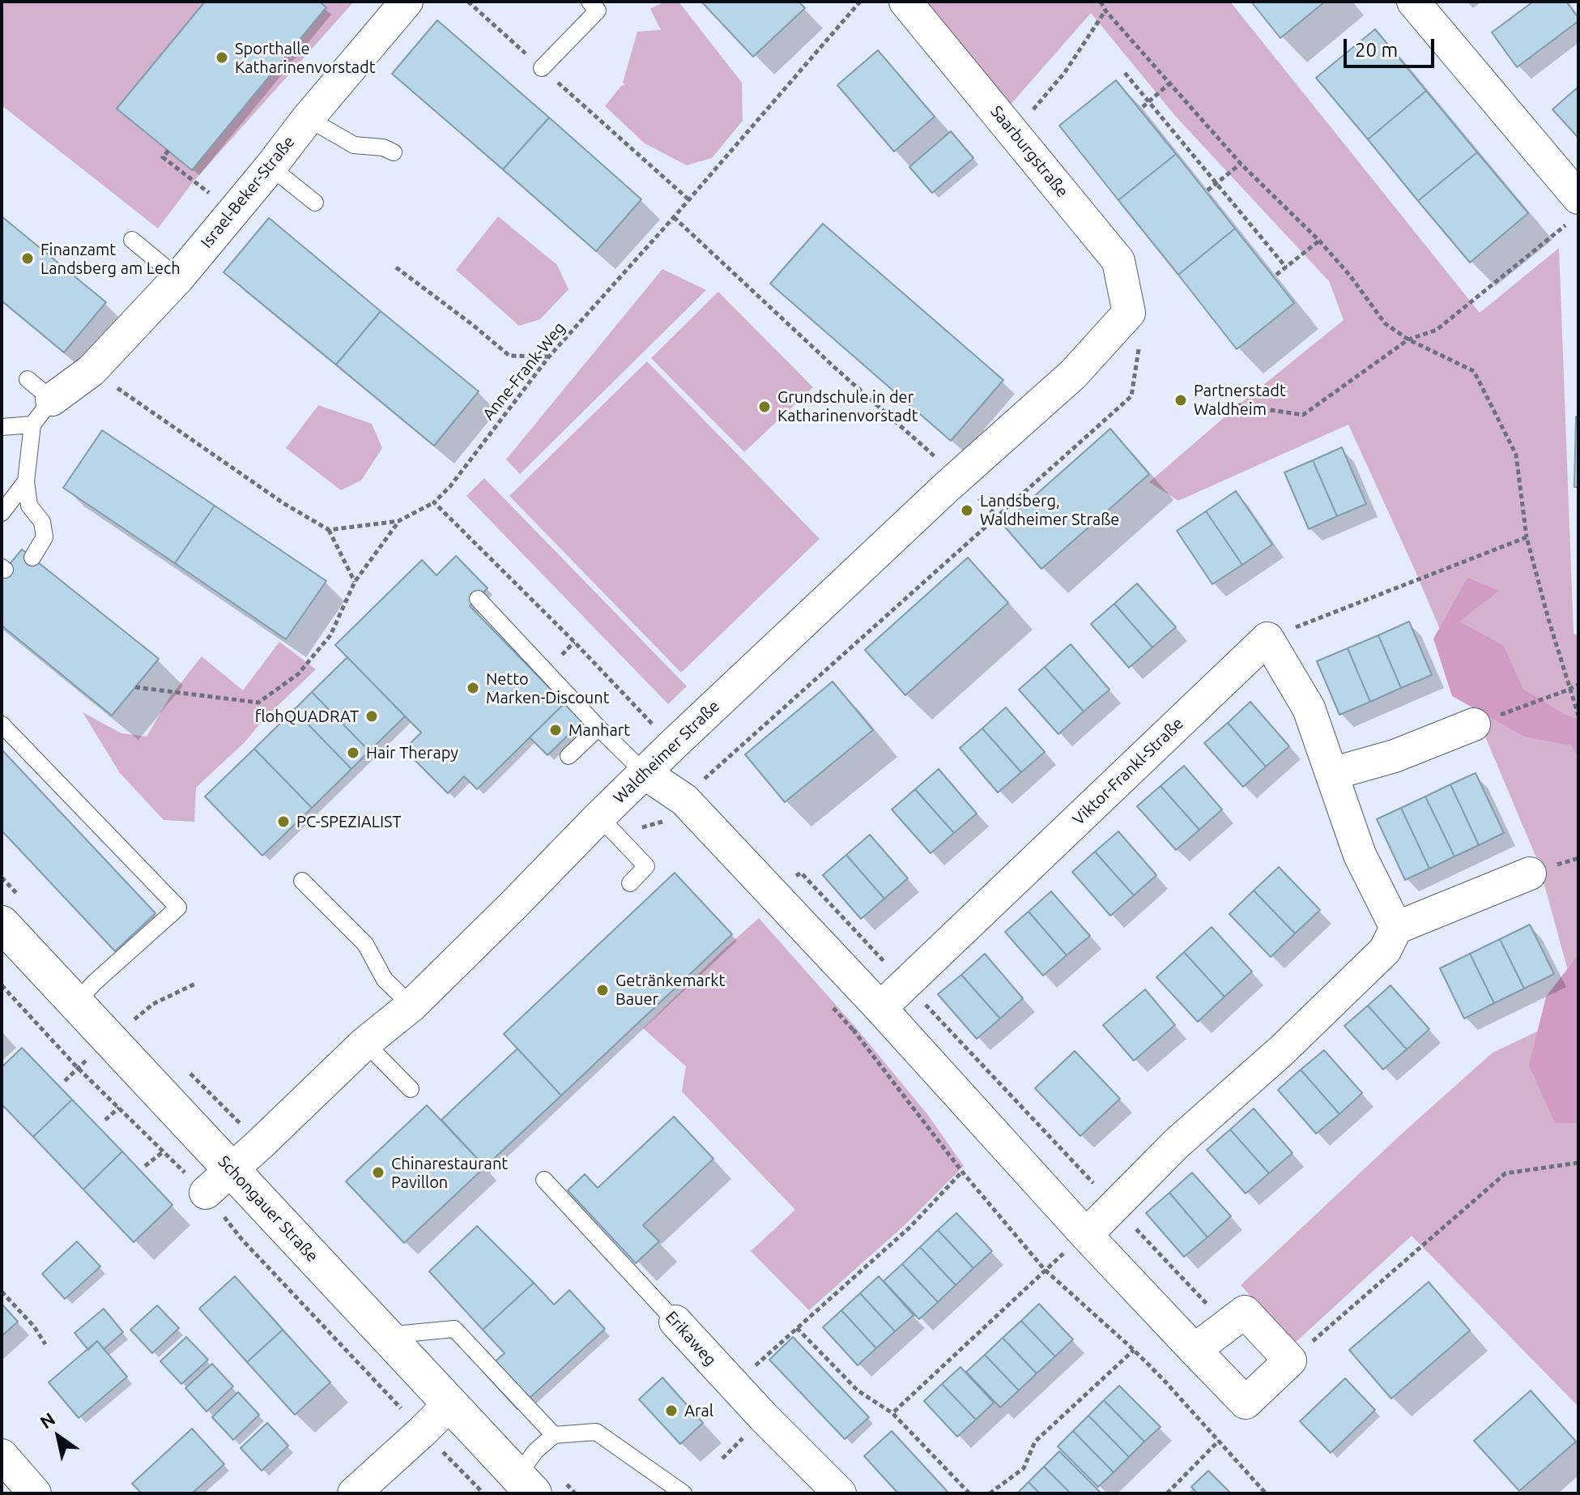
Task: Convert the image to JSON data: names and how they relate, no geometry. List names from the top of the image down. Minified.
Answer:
{"streets":{"main road":["Schongauer Straße"],"street":["Saarburgstraße","Israel-Beker-Straße","Waldheimer Straße","Viktor-Frankl-Straße","Erikaweg"],"path":["Anne-Frank-Weg"]},"crossings":[["Saarburgstraße","Waldheimer Straße"],["Waldheimer Straße","Schongauer Straße"]],"places":["Sporthalle Katharinenvorstadt","Finanzamt Landsberg am Lech","Partnerstadt Waldheim","Grundschule in der Katharinenvorstadt","Landsberg, Waldheimer Straße","Netto Marken-Discount","flohQUADRAT","Manhart","Hair Therapy","PC-SPEZIALIST","Getränkemarkt Bauer","Chinarestaurant Pavillon","Aral"],"scale_bar":"20 m","north":"top left"}
